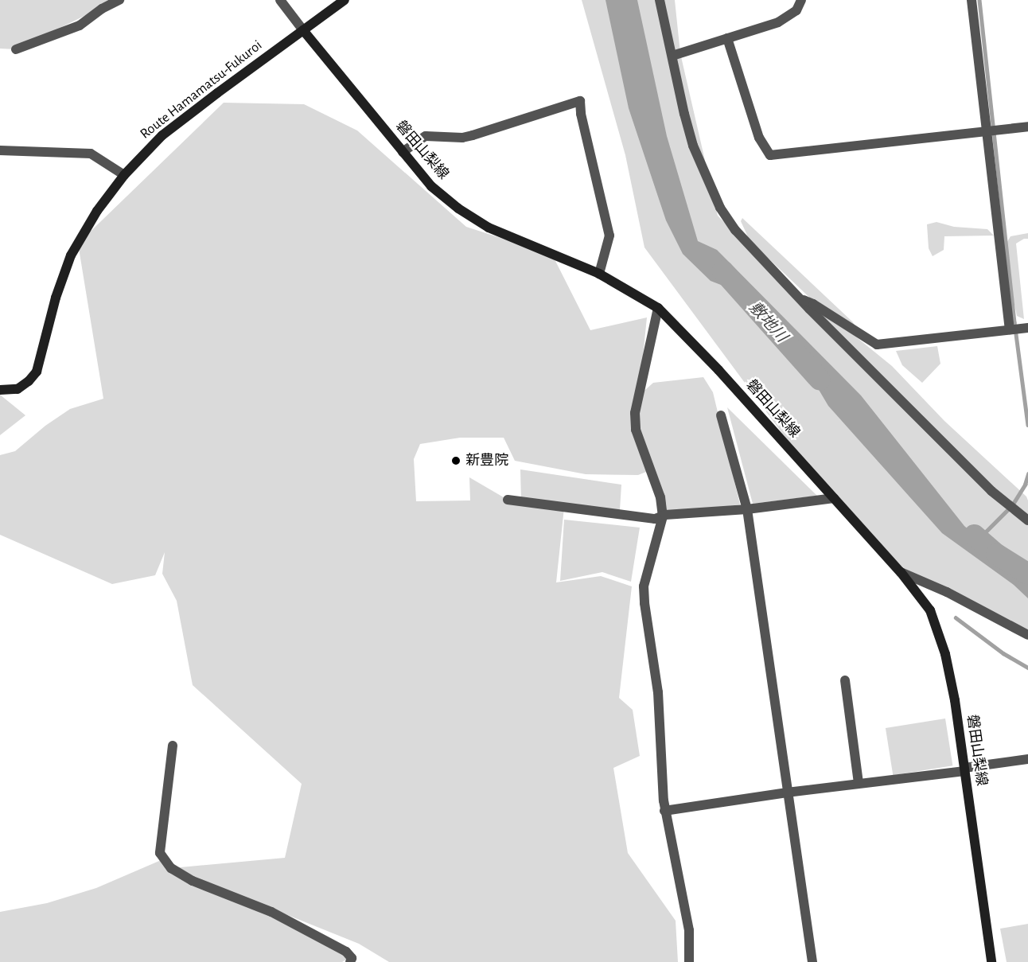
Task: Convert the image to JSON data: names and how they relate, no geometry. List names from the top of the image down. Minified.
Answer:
{"streets":{"main road":["Route Hamamatsu-Fukuroi","磐田山梨線"]},"crossings":[["Route Hamamatsu-Fukuroi","磐田山梨線"]],"water":["敷地川"],"places":["新豊院"]}
